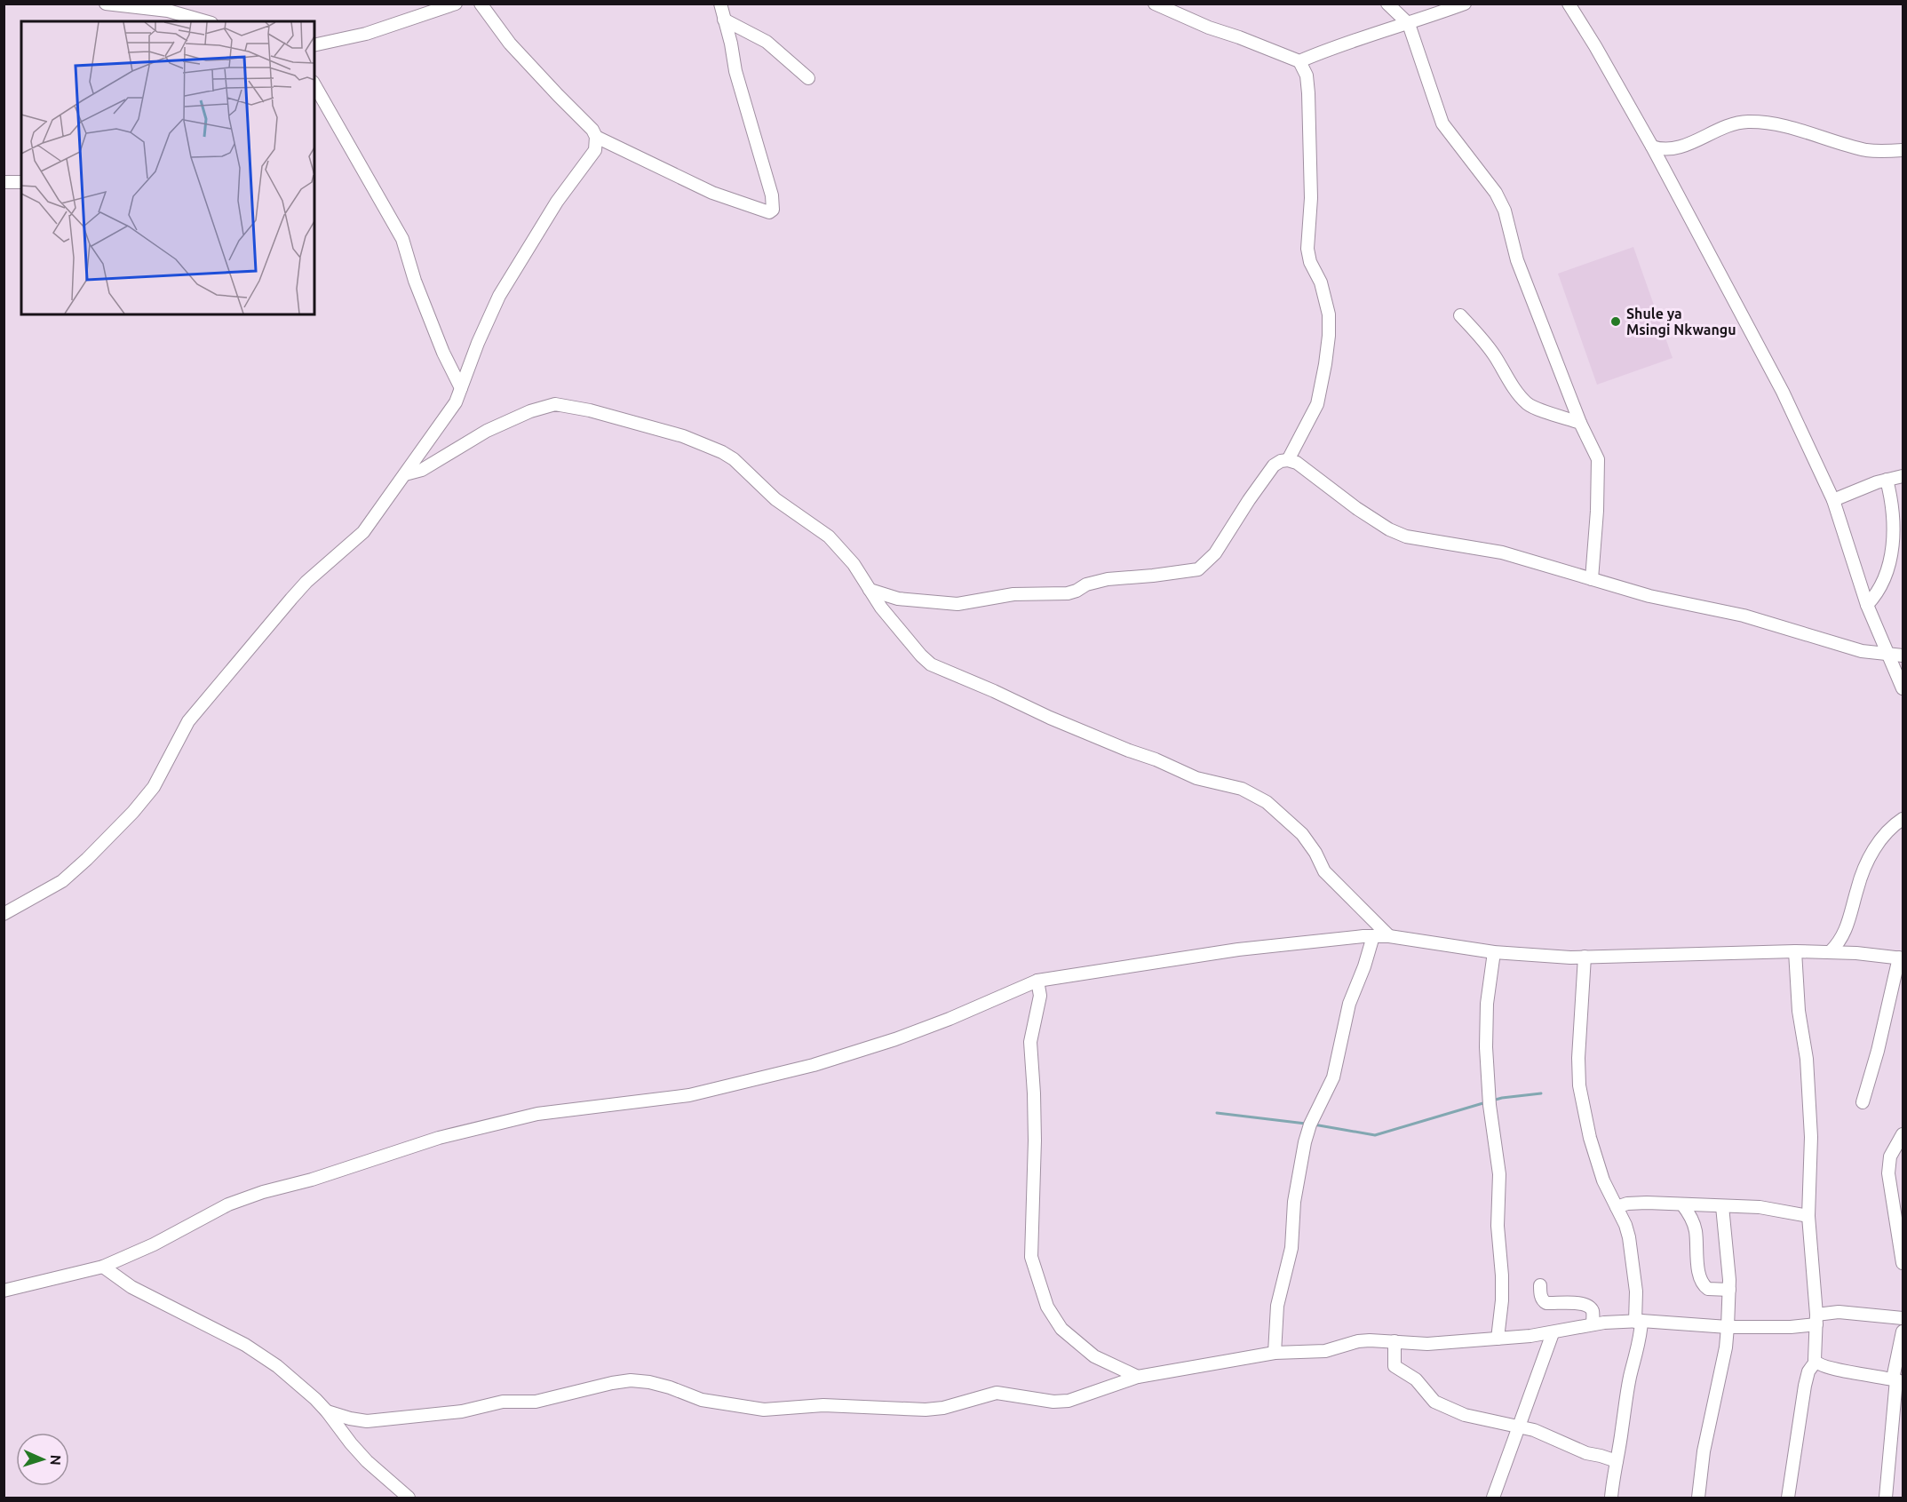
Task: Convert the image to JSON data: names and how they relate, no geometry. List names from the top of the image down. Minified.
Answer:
{"places":["Shule ya Msingi Nkwangu"],"north":"right"}
